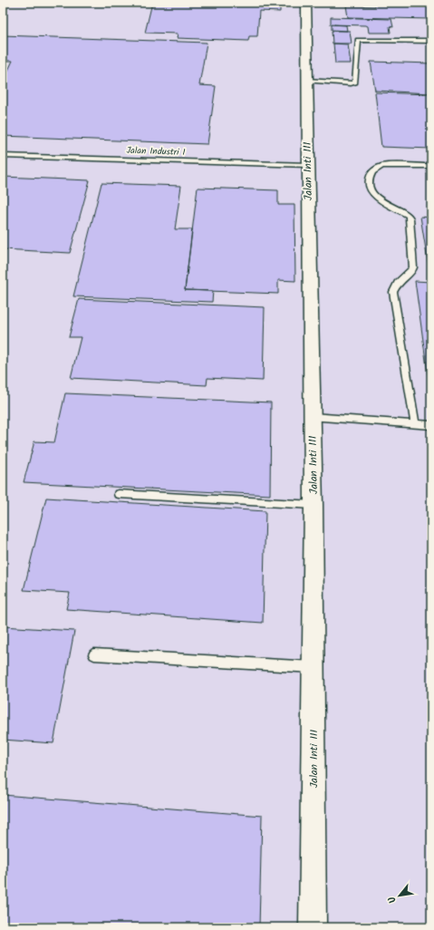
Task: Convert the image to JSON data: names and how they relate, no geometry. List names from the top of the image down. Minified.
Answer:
{"streets":{"street":["Jalan Inti III"],"lane":["Jalan Industri I"]},"crossings":[["Jalan Industri I","Jalan Inti III"]],"north":"bottom left"}
